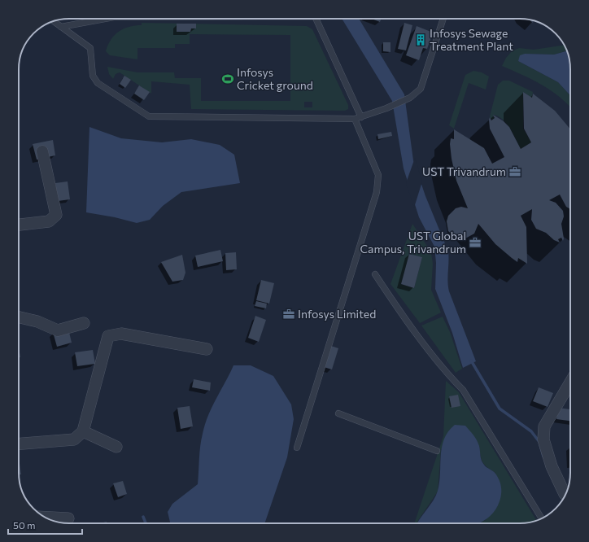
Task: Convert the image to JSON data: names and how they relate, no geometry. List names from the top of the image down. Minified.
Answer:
{"places":{"building":["Infosys Sewage Treatment Plant"],"sports":["Infosys Cricket ground"],"office":["UST Trivandrum","UST Global Campus, Trivandrum","Infosys Limited"]},"scale_bar":"50 m"}
